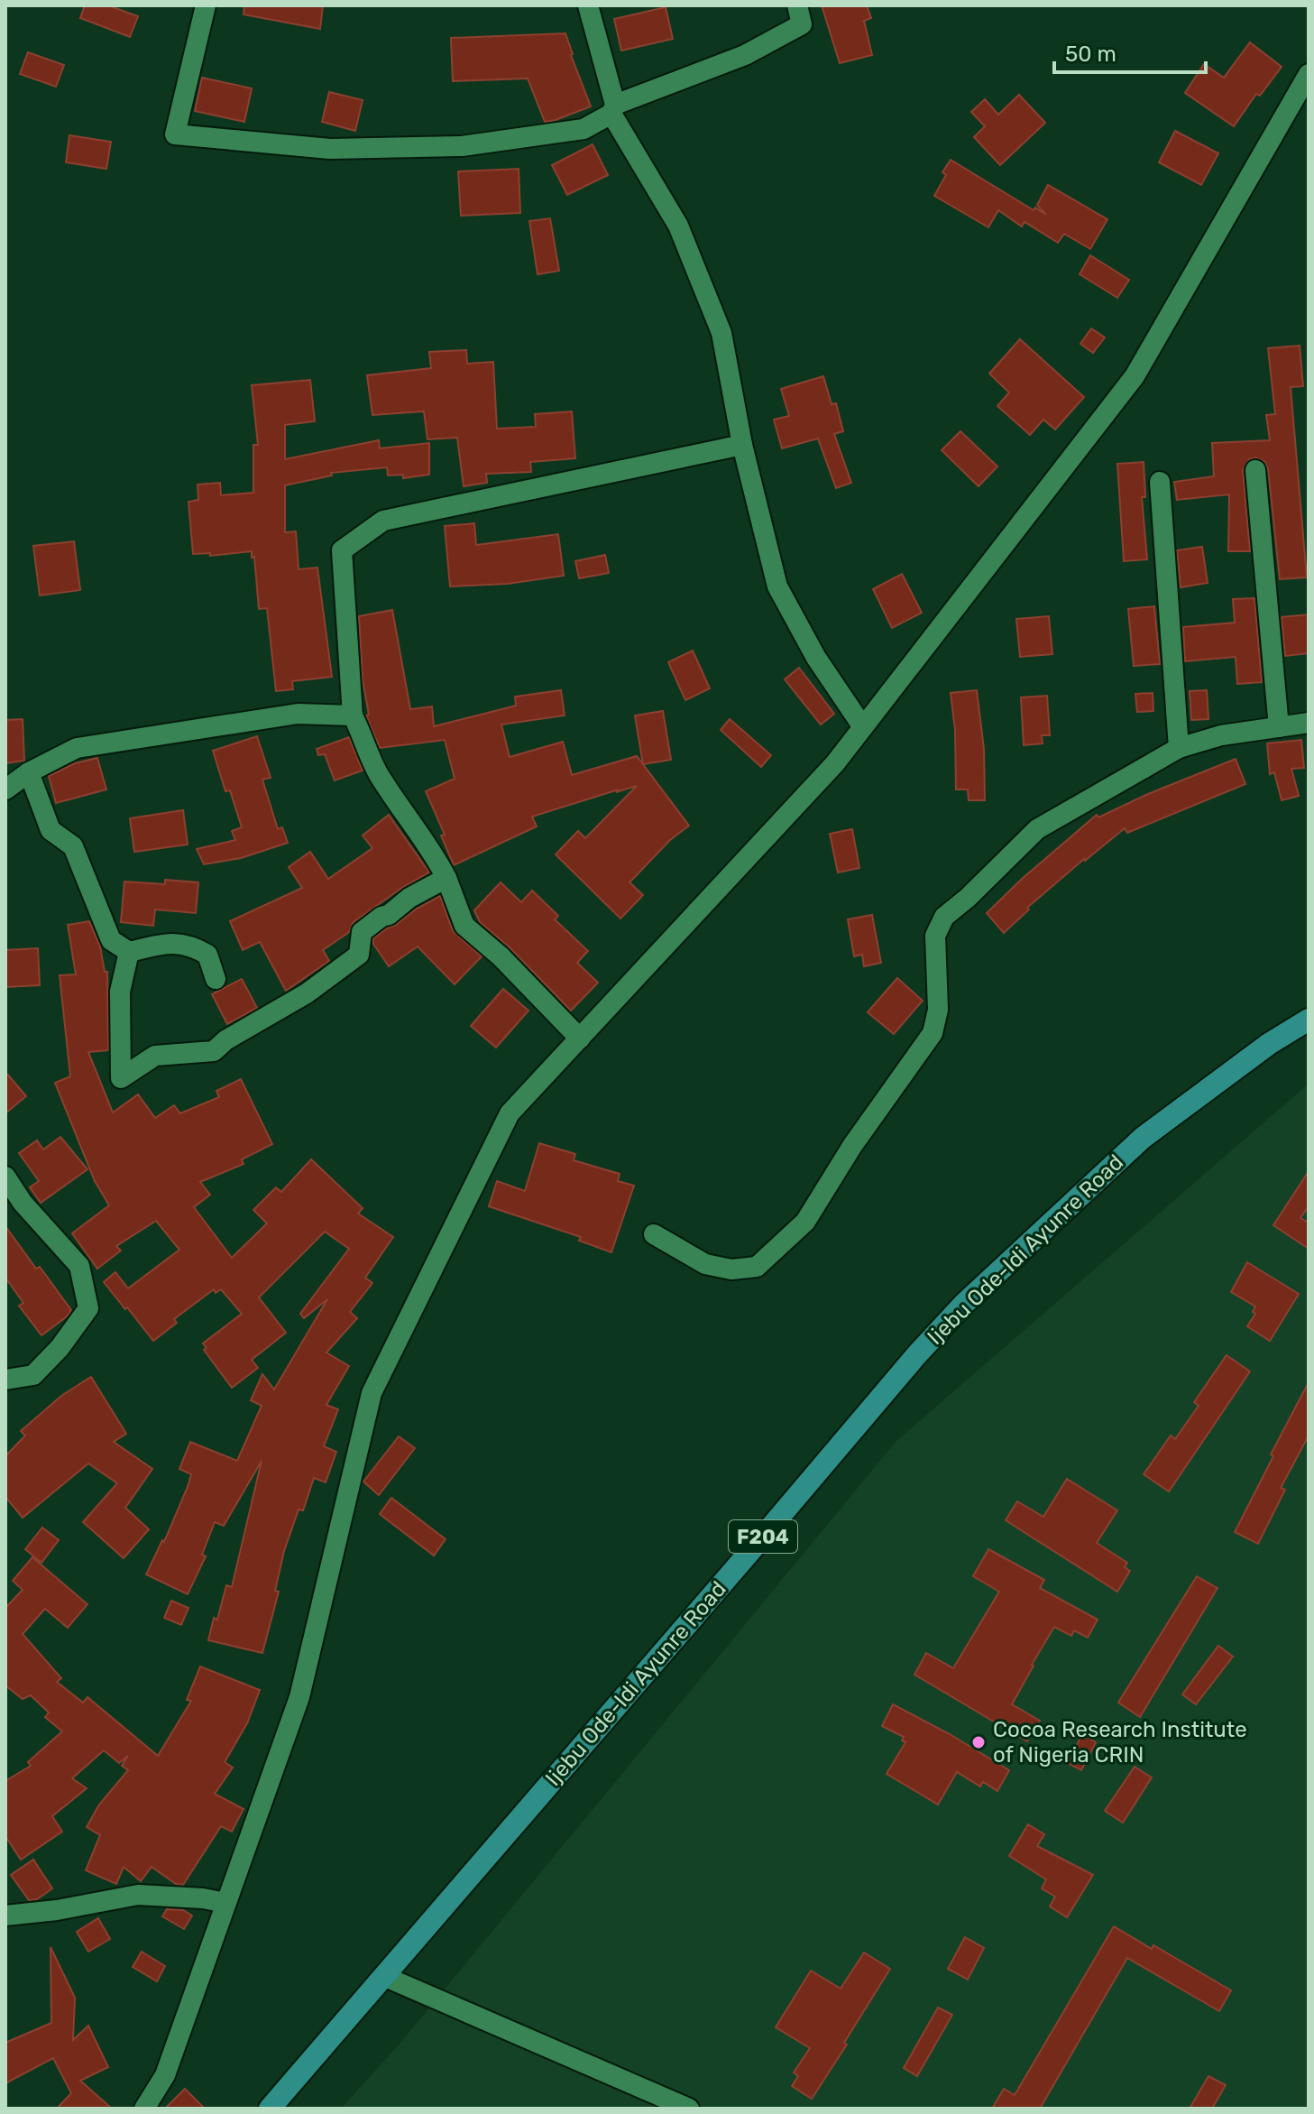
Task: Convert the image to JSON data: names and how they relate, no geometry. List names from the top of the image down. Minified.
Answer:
{"streets":{"main road":["Ijebu Ode-Idi Ayunre Road","F204"]},"places":["Cocoa Research Institute of Nigeria CRIN"],"scale_bar":"50 m"}
